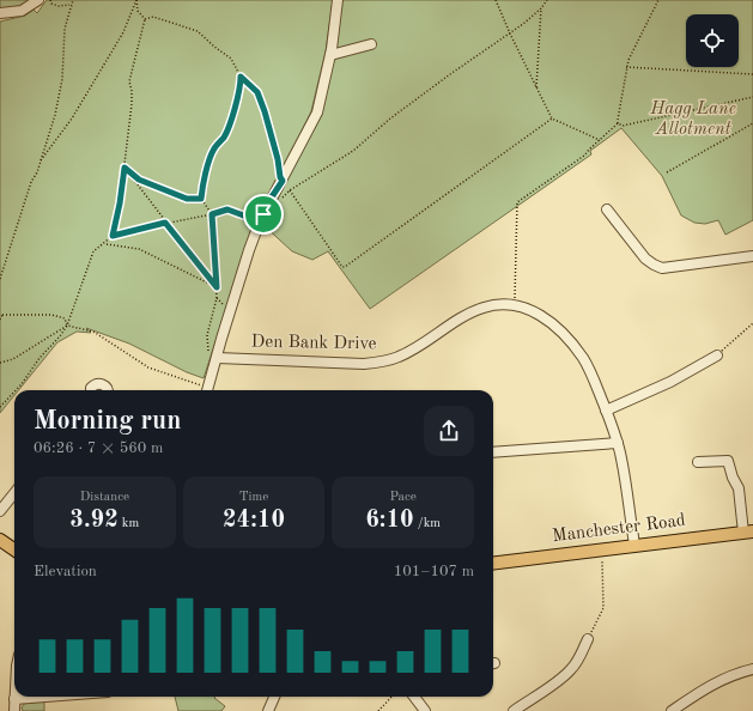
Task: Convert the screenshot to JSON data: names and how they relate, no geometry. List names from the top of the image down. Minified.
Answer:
{"streets":{"main road":["Manchester Road"],"street":["Den Bank Drive"]},"crossings":[["Den Bank Drive","Manchester Road"]],"parks":["Hagg Lane Allotment"],"page":{"heading":["Morning run","06:26 · 7 × 560 m"],"stats":[["Distance","3.92 km"],["Time","24:10"],["Pace","6:10 /km"]],"chart":["Elevation","101–107 m"]}}
